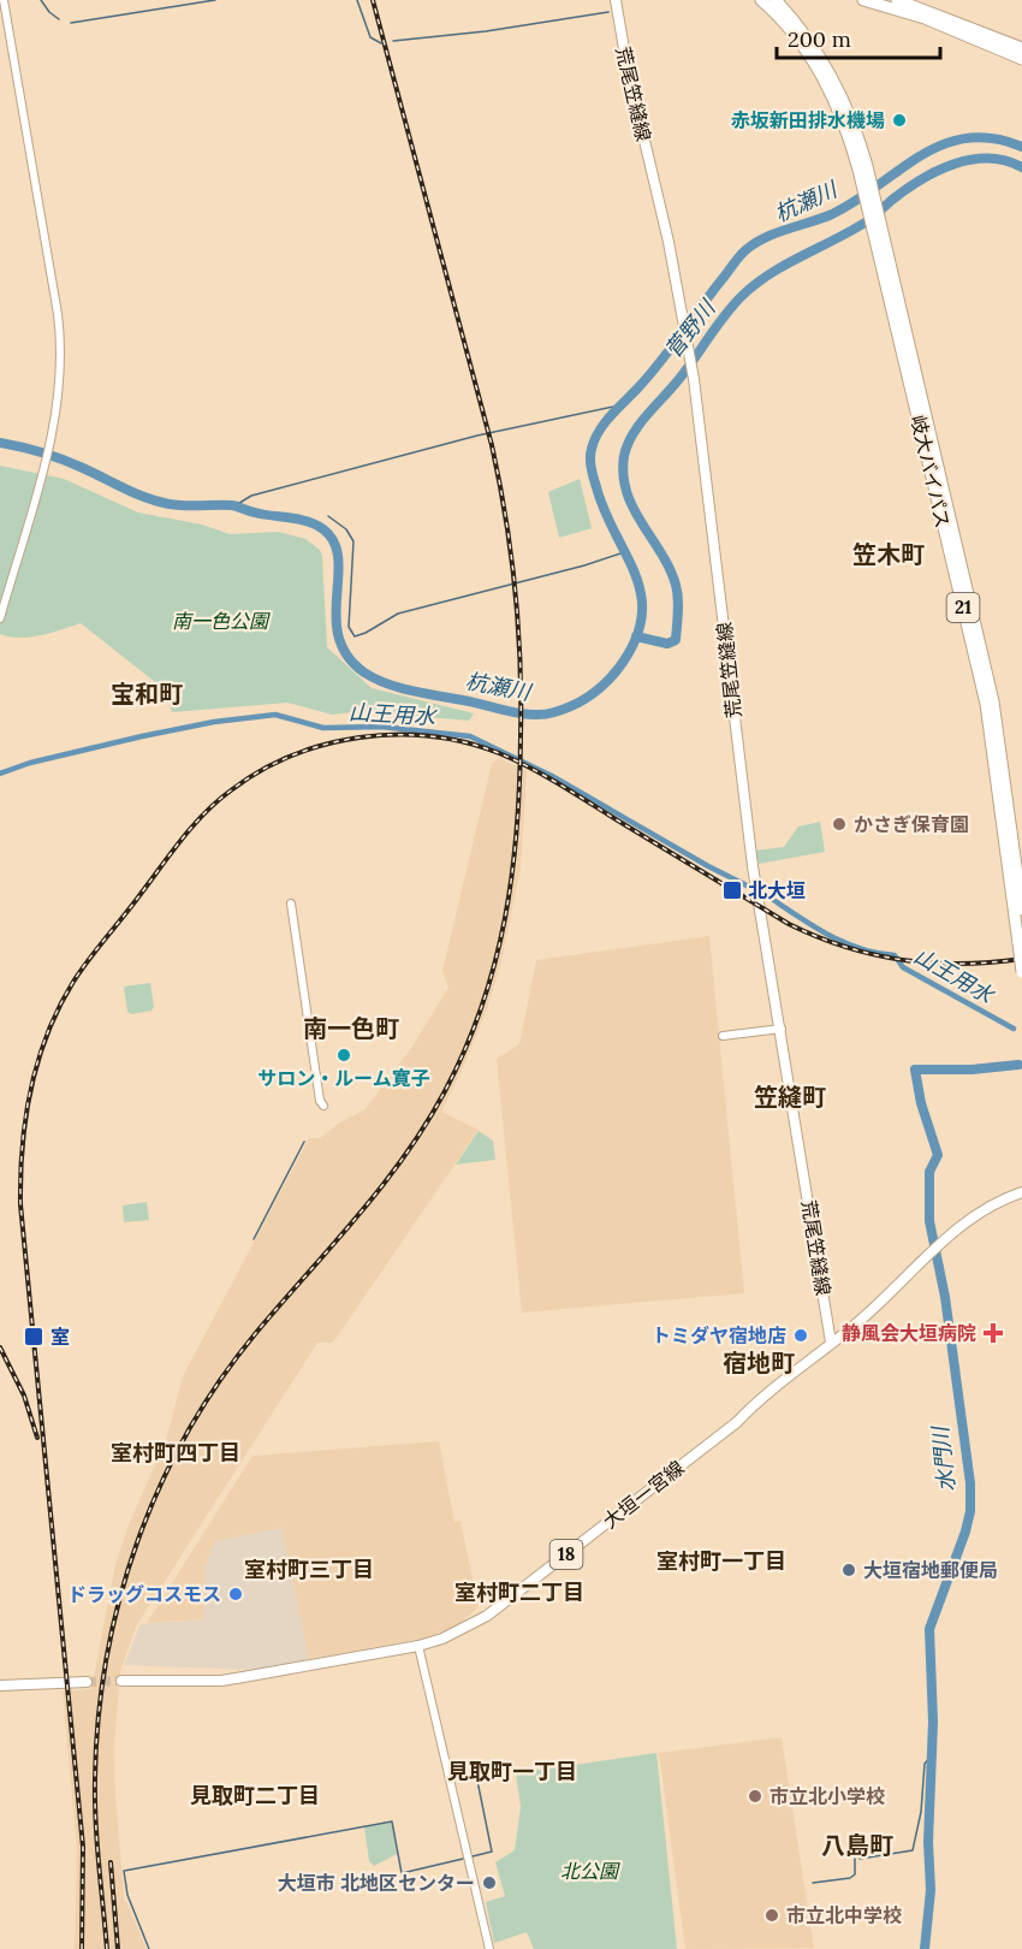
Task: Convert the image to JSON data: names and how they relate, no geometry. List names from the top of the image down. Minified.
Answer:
{"streets":{"highway":["岐大バイパス","21"],"main road":["荒尾笠縫線","大垣一宮線","18"]},"crossings":[["荒尾笠縫線","大垣一宮線"]],"districts":["笠木町","宝和町","南一色町","笠縫町","宿地町","室村町四丁目","室村町一丁目","室村町三丁目","室村町二丁目","見取町一丁目","見取町二丁目","八島町"],"water":["杭瀬川","菅野川","山王用水","水門川"],"parks":["南一色公園","北公園"],"places":{"other":["赤坂新田排水機場","かさぎ保育園","サロン・ルーム寛子","トミダヤ宿地店","大垣宿地郵便局","ドラッグコスモス","市立北小学校","大垣市 北地区センター","市立北中学校"],"transit":["北大垣","室"],"health":["静風会大垣病院"]},"scale_bar":"200 m"}
